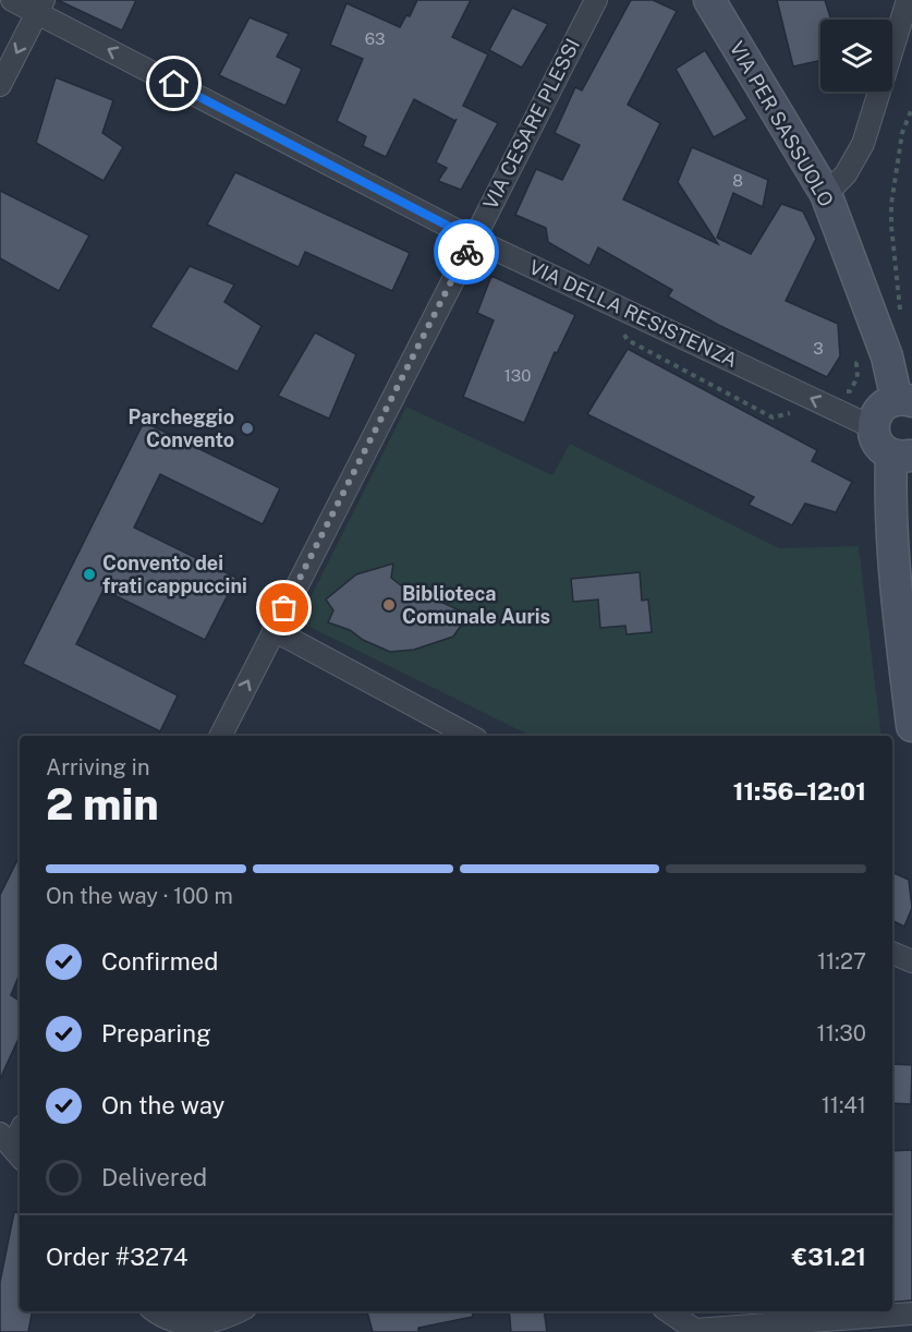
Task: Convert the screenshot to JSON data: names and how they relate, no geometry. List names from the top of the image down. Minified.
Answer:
{"streets":{"main road":["VIA PER SASSUOLO"],"street":["VIA CESARE PLESSI","VIA DELLA RESISTENZA"]},"crossings":[["VIA CESARE PLESSI","VIA DELLA RESISTENZA"]],"one_way":["VIA DELLA RESISTENZA"],"places":["Parcheggio Convento","Convento dei frati cappuccini","Biblioteca Comunale Auris"],"house_numbers":["63","8","3","130"],"page":{"heading":["2 min","Arriving in","11:56–12:01"],"panel":["Order #3274","€31.21"],"bar":"On the way · 100 m","list":[["Confirmed","11:27"],["Preparing","11:30"],["On the way","11:41"],"Delivered"]}}
